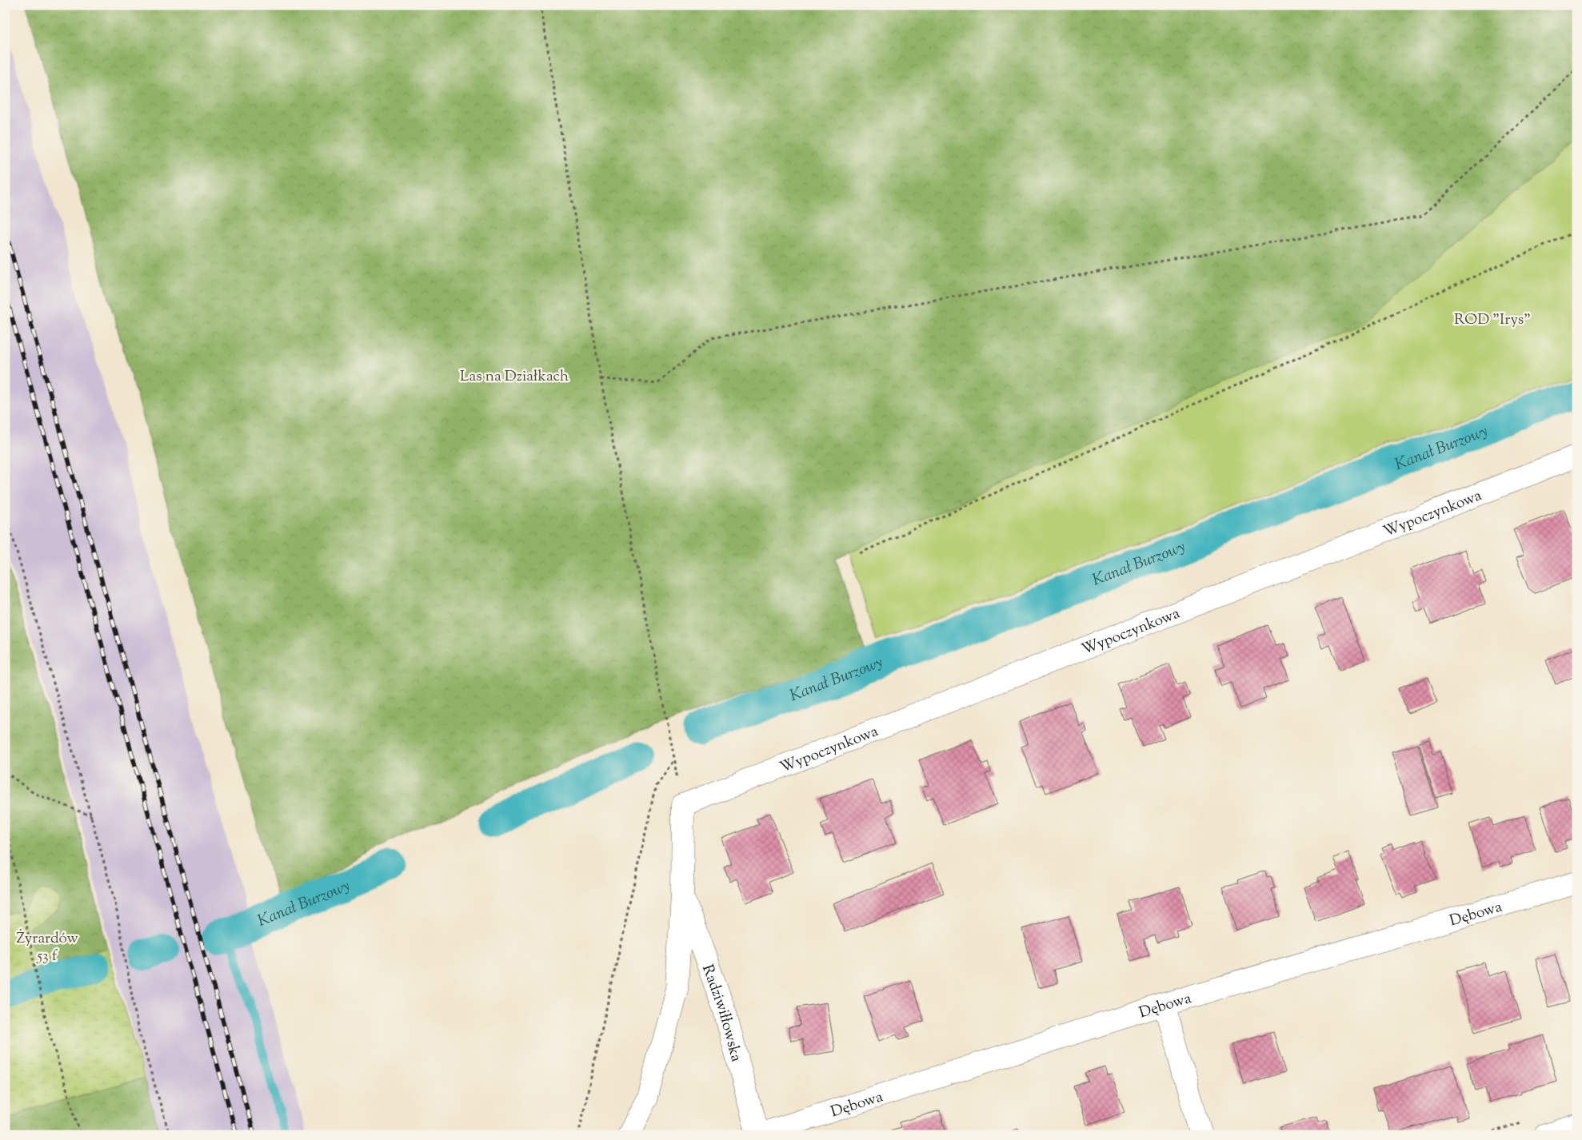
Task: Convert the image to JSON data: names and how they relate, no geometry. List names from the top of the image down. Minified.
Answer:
{"streets":{"street":["Wypoczynkowa","Dębowa","Radziwiłłowska"]},"crossings":[["Wypoczynkowa","Radziwiłłowska"],["Dębowa","Radziwiłłowska"]],"water":["Kanał Burzowy"],"parks":["ROD \"Irys\"","Las na Działkach","Żyrardów 53 f"]}
